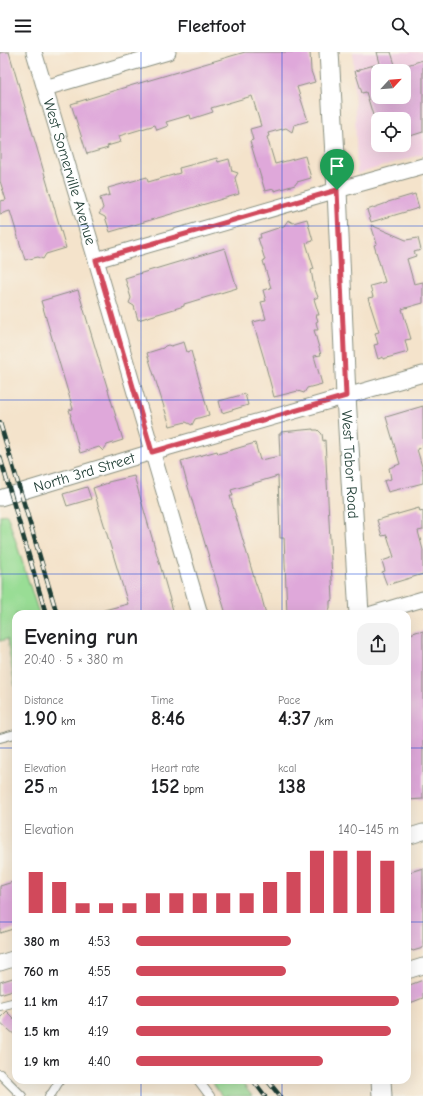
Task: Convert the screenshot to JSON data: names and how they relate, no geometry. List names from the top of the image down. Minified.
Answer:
{"streets":{"street":["West Somerville Avenue","West Tabor Road","North 3rd Street"]},"crossings":[["West Somerville Avenue","North 3rd Street"],["West Tabor Road","North 3rd Street"]],"north":"top right","page":{"header":"Fleetfoot","heading":["Evening run","20:40 · 5 × 380 m"],"stats":[["Distance","1.90 km"],["Time","8:46"],["Pace","4:37 /km"],["Elevation","25 m"],["Heart rate","152 bpm"],["kcal","138"]],"chart":["Elevation","140–145 m"],"list":[{"name":"380 m","note":"4:53"},{"name":"760 m","note":"4:55"},{"name":"1.1 km","note":"4:17"},{"name":"1.5 km","note":"4:19"},{"name":"1.9 km","note":"4:40"}]}}
